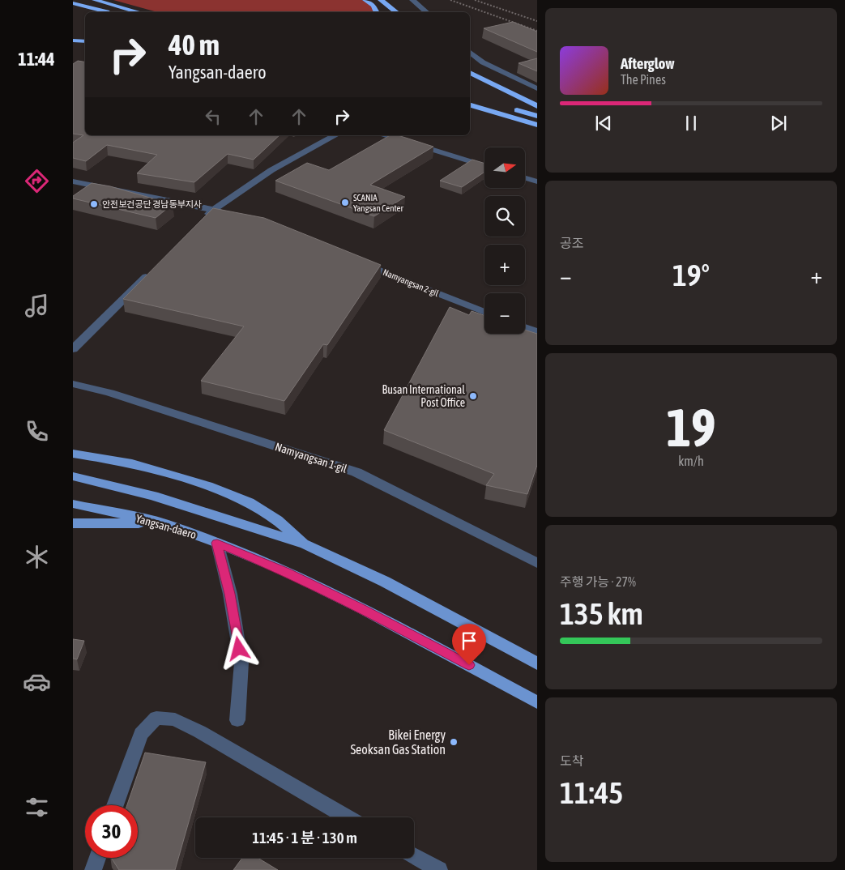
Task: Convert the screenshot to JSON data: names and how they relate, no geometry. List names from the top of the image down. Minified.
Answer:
{"streets":{"main road":["Yangsan-daero"],"street":["Namyangsan 2-gil","Namyangsan 1-gil"]},"places":["SCANIA Yangsan Center","안전보건공단 경남동부지사","Busan International Post Office","Bikei Energy Seoksan Gas Station"],"north":"right","page":{"tabs":"11:44","turn":["40 m","Yangsan-daero"],"song":["Afterglow","The Pines"],"map_buttons":["+","−"],"tile":["공조",["19","km/h"],["주행 가능 · 27%","135 km"],["도착","11:45"]],"heat":["−","19°","+"],"limit":"30","trip":"11:45 · 1 분 · 130 m"}}
